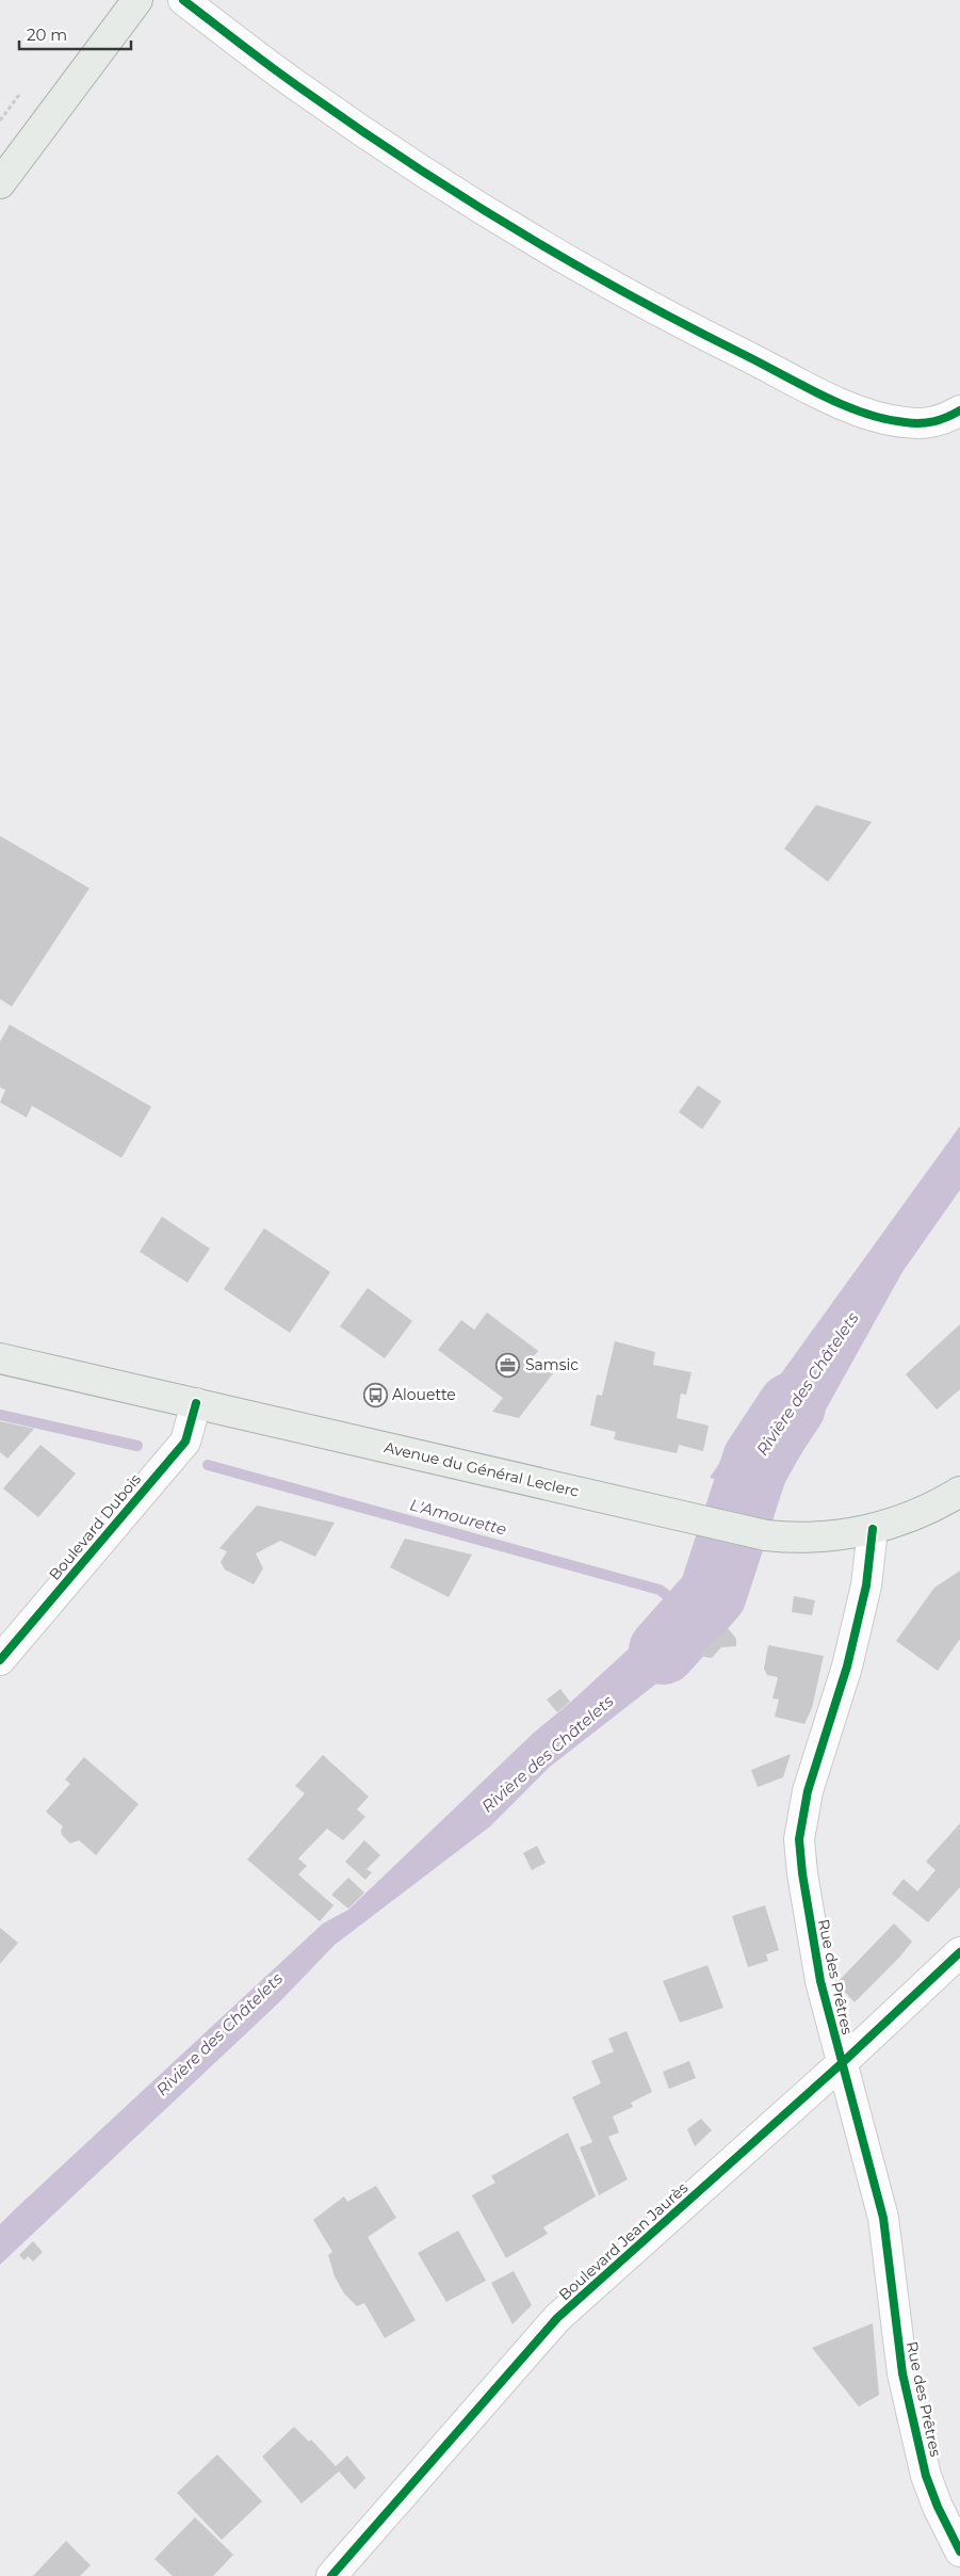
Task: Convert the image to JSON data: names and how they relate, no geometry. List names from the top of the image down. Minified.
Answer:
{"streets":{"main road":["Avenue du Général Leclerc"],"street":["Boulevard Dubois","Rue des Prêtres","Boulevard Jean Jaurès"]},"crossings":[["Avenue du Général Leclerc","Boulevard Dubois"],["Avenue du Général Leclerc","Rue des Prêtres"],["Rue des Prêtres","Boulevard Jean Jaurès"]],"water":["Rivière des Châtelets","L'Amourette"],"places":{"office":["Samsic"],"bus stop":["Alouette"]},"scale_bar":"20 m"}
